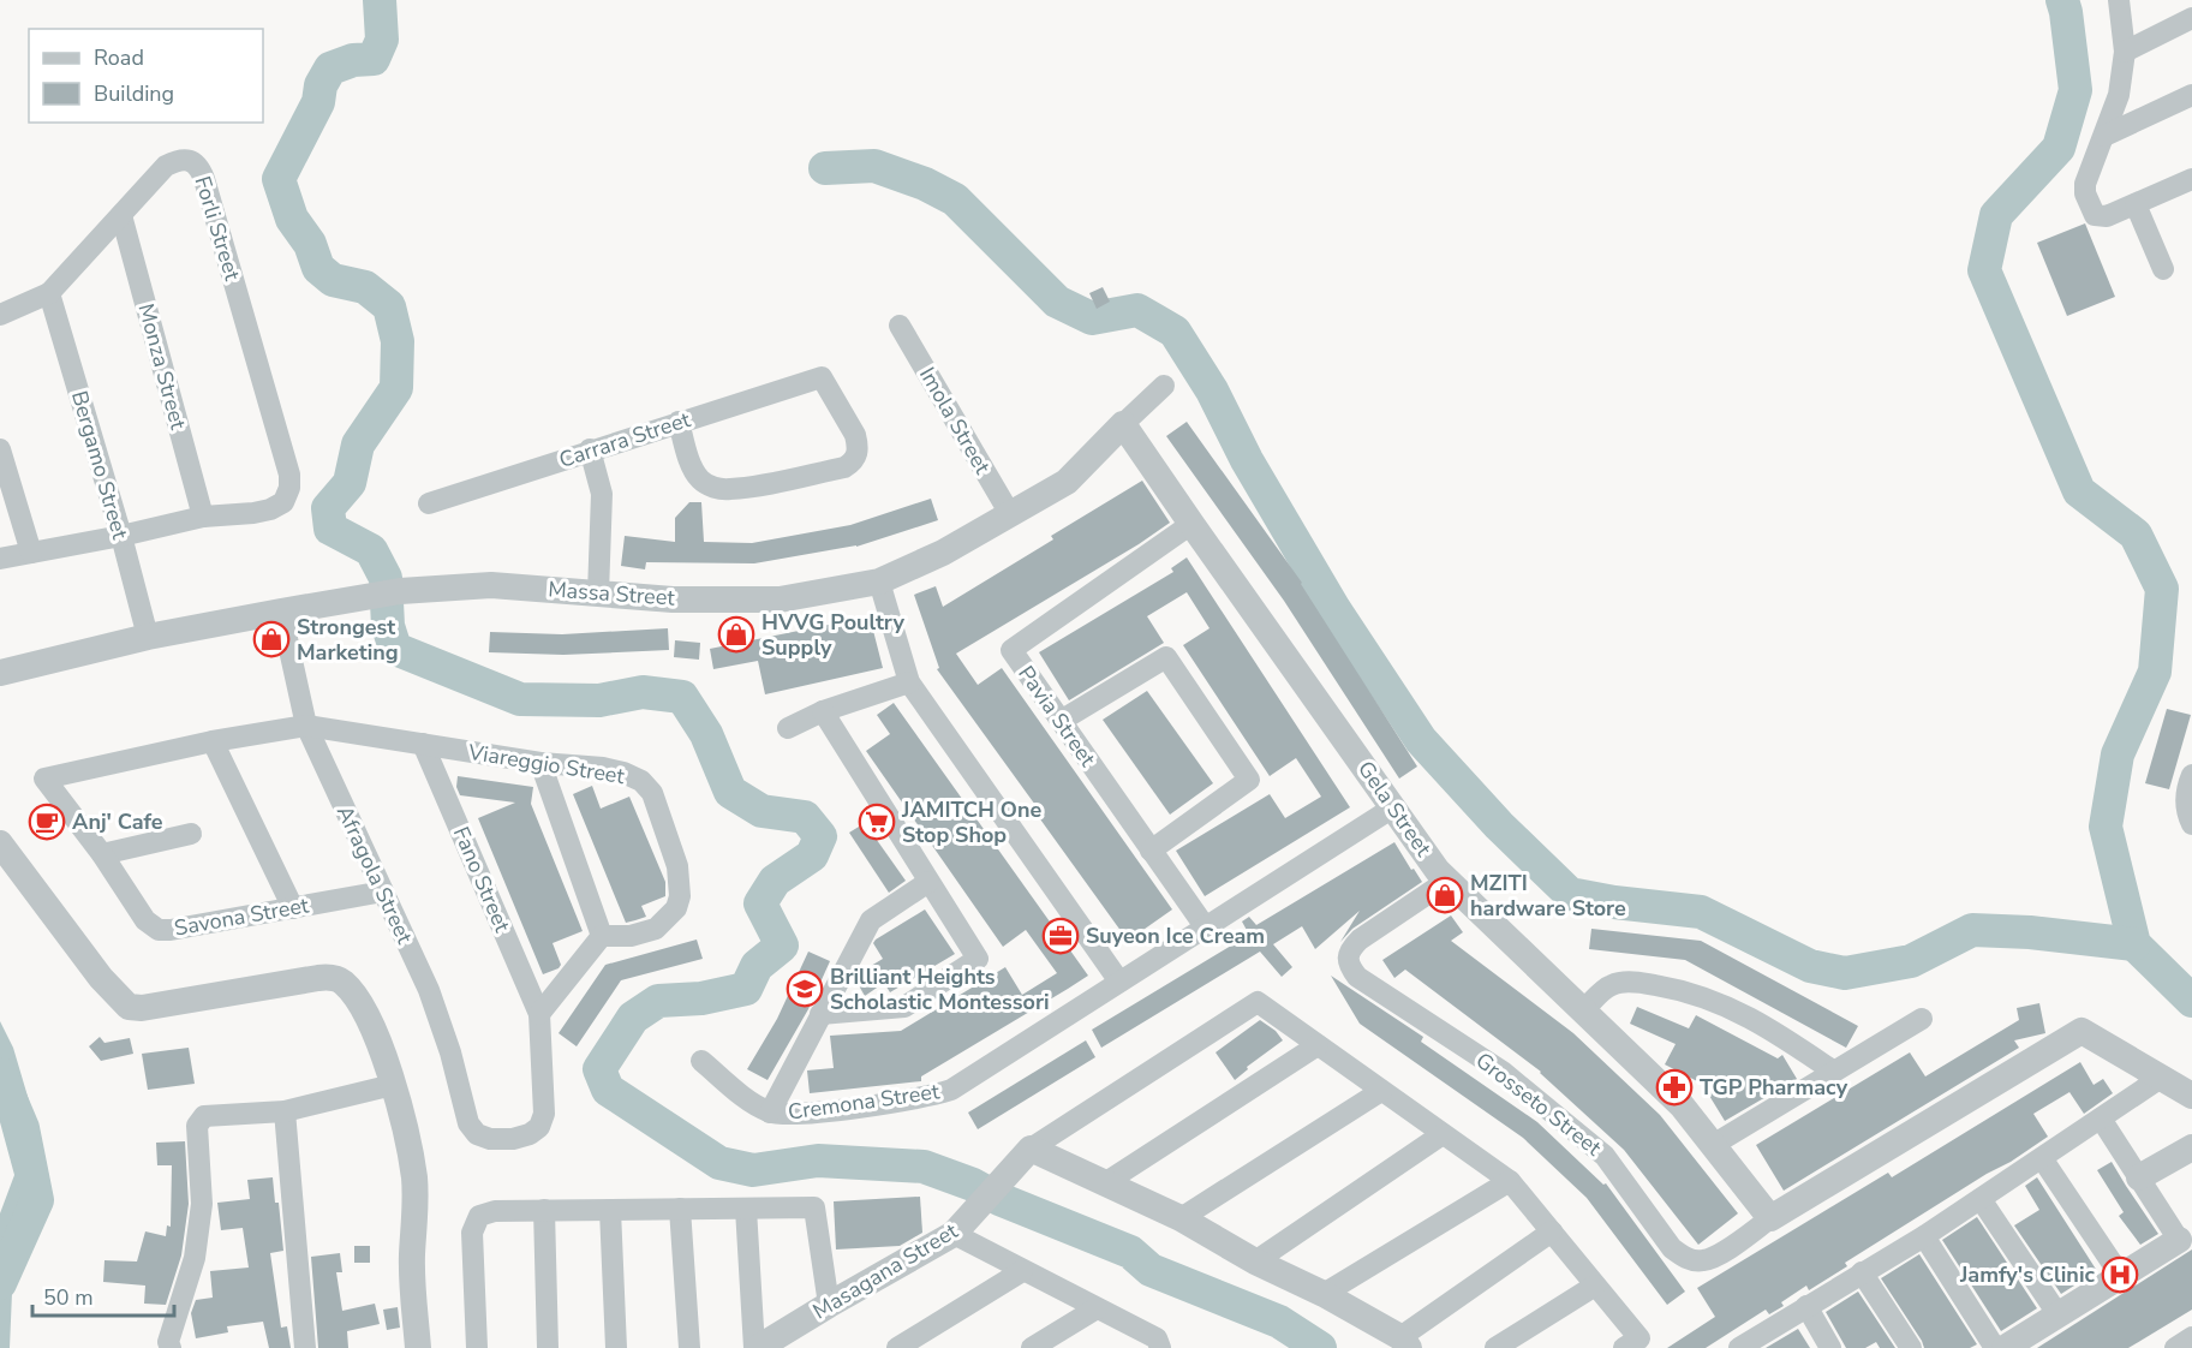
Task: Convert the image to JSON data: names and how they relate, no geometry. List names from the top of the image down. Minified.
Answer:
{"streets":{"street":["Forli Street","Monza Street","Imola Street","Carrara Street","Bergamo Street","Massa Street","Pavia Street","Viareggio Street","Gela Street","Afragola Street","Fano Street","Savona Street","Cremona Street","Grosseto Street","Masagana Street"]},"crossings":[["Forli Street","Monza Street"],["Forli Street","Bergamo Street"],["Imola Street","Massa Street"],["Bergamo Street","Massa Street"],["Massa Street","Gela Street"],["Massa Street","Afragola Street"],["Pavia Street","Gela Street"],["Pavia Street","Cremona Street"],["Viareggio Street","Afragola Street"],["Viareggio Street","Fano Street"],["Viareggio Street","Savona Street"],["Gela Street","Cremona Street"],["Gela Street","Grosseto Street"],["Afragola Street","Fano Street"],["Afragola Street","Savona Street"]],"places":{"shop":["HVVG Poultry Supply","Strongest Marketing","MZITI hardware Store"],"cafe":["Anj' Cafe"],"supermarket":["JAMITCH One Stop Shop"],"office":["Suyeon Ice Cream"],"school or university":["Brilliant Heights Scholastic Montessori"],"pharmacy":["TGP Pharmacy"],"hospital":["Jamfy's Clinic"]},"legend":["Road","Building"],"scale_bar":"50 m"}
